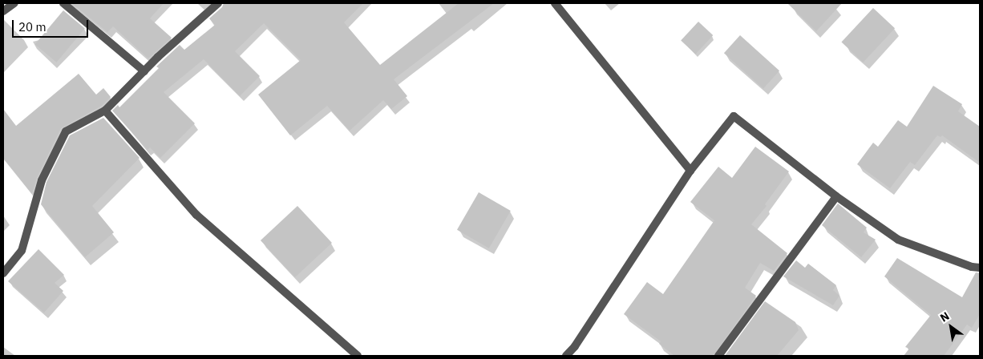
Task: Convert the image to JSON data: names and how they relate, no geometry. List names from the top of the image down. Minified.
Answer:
{"scale_bar":"20 m","north":"top left"}
